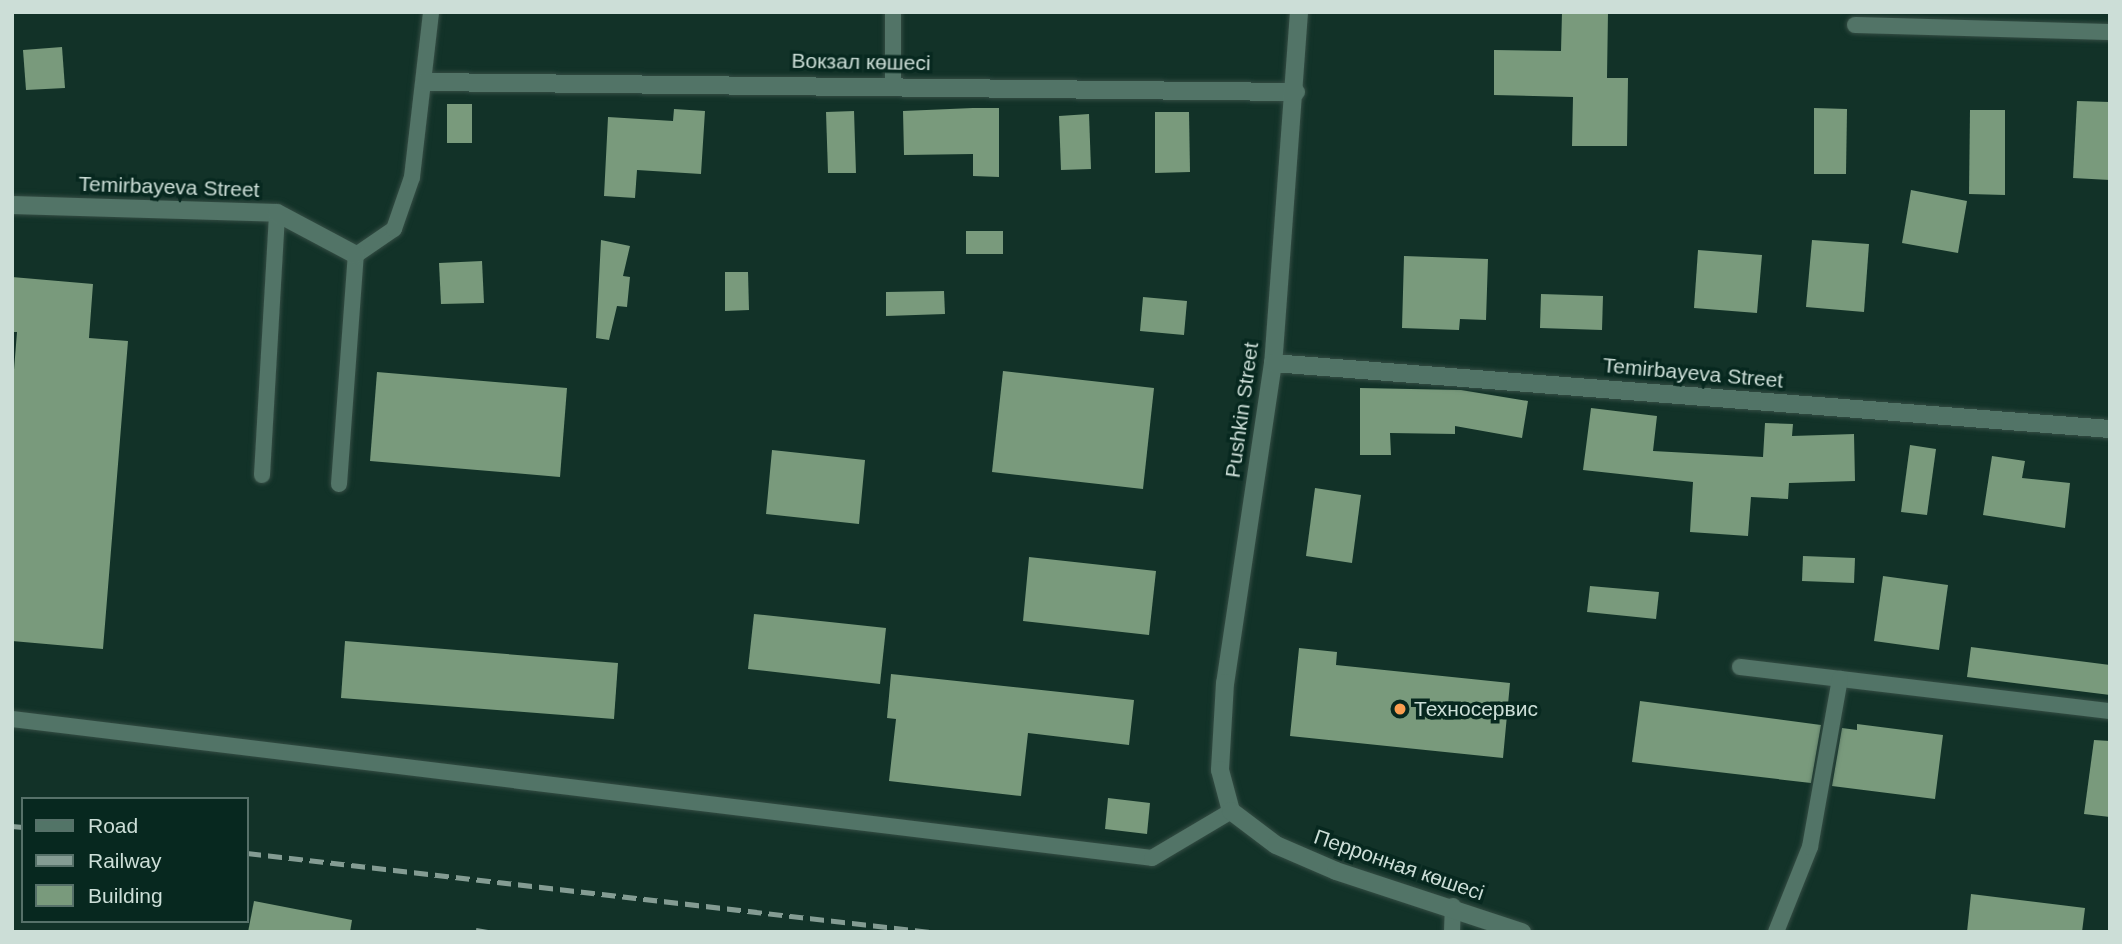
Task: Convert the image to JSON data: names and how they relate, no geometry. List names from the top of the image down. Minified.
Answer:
{"streets":{"street":["Вокзал көшесі","Temirbayeva Street","Pushkin Street","Перронная көшесі"]},"crossings":[["Вокзал көшесі","Pushkin Street"],["Temirbayeva Street","Pushkin Street"],["Pushkin Street","Перронная көшесі"]],"places":["Техносервис"],"legend":["Road","Railway","Building"]}
